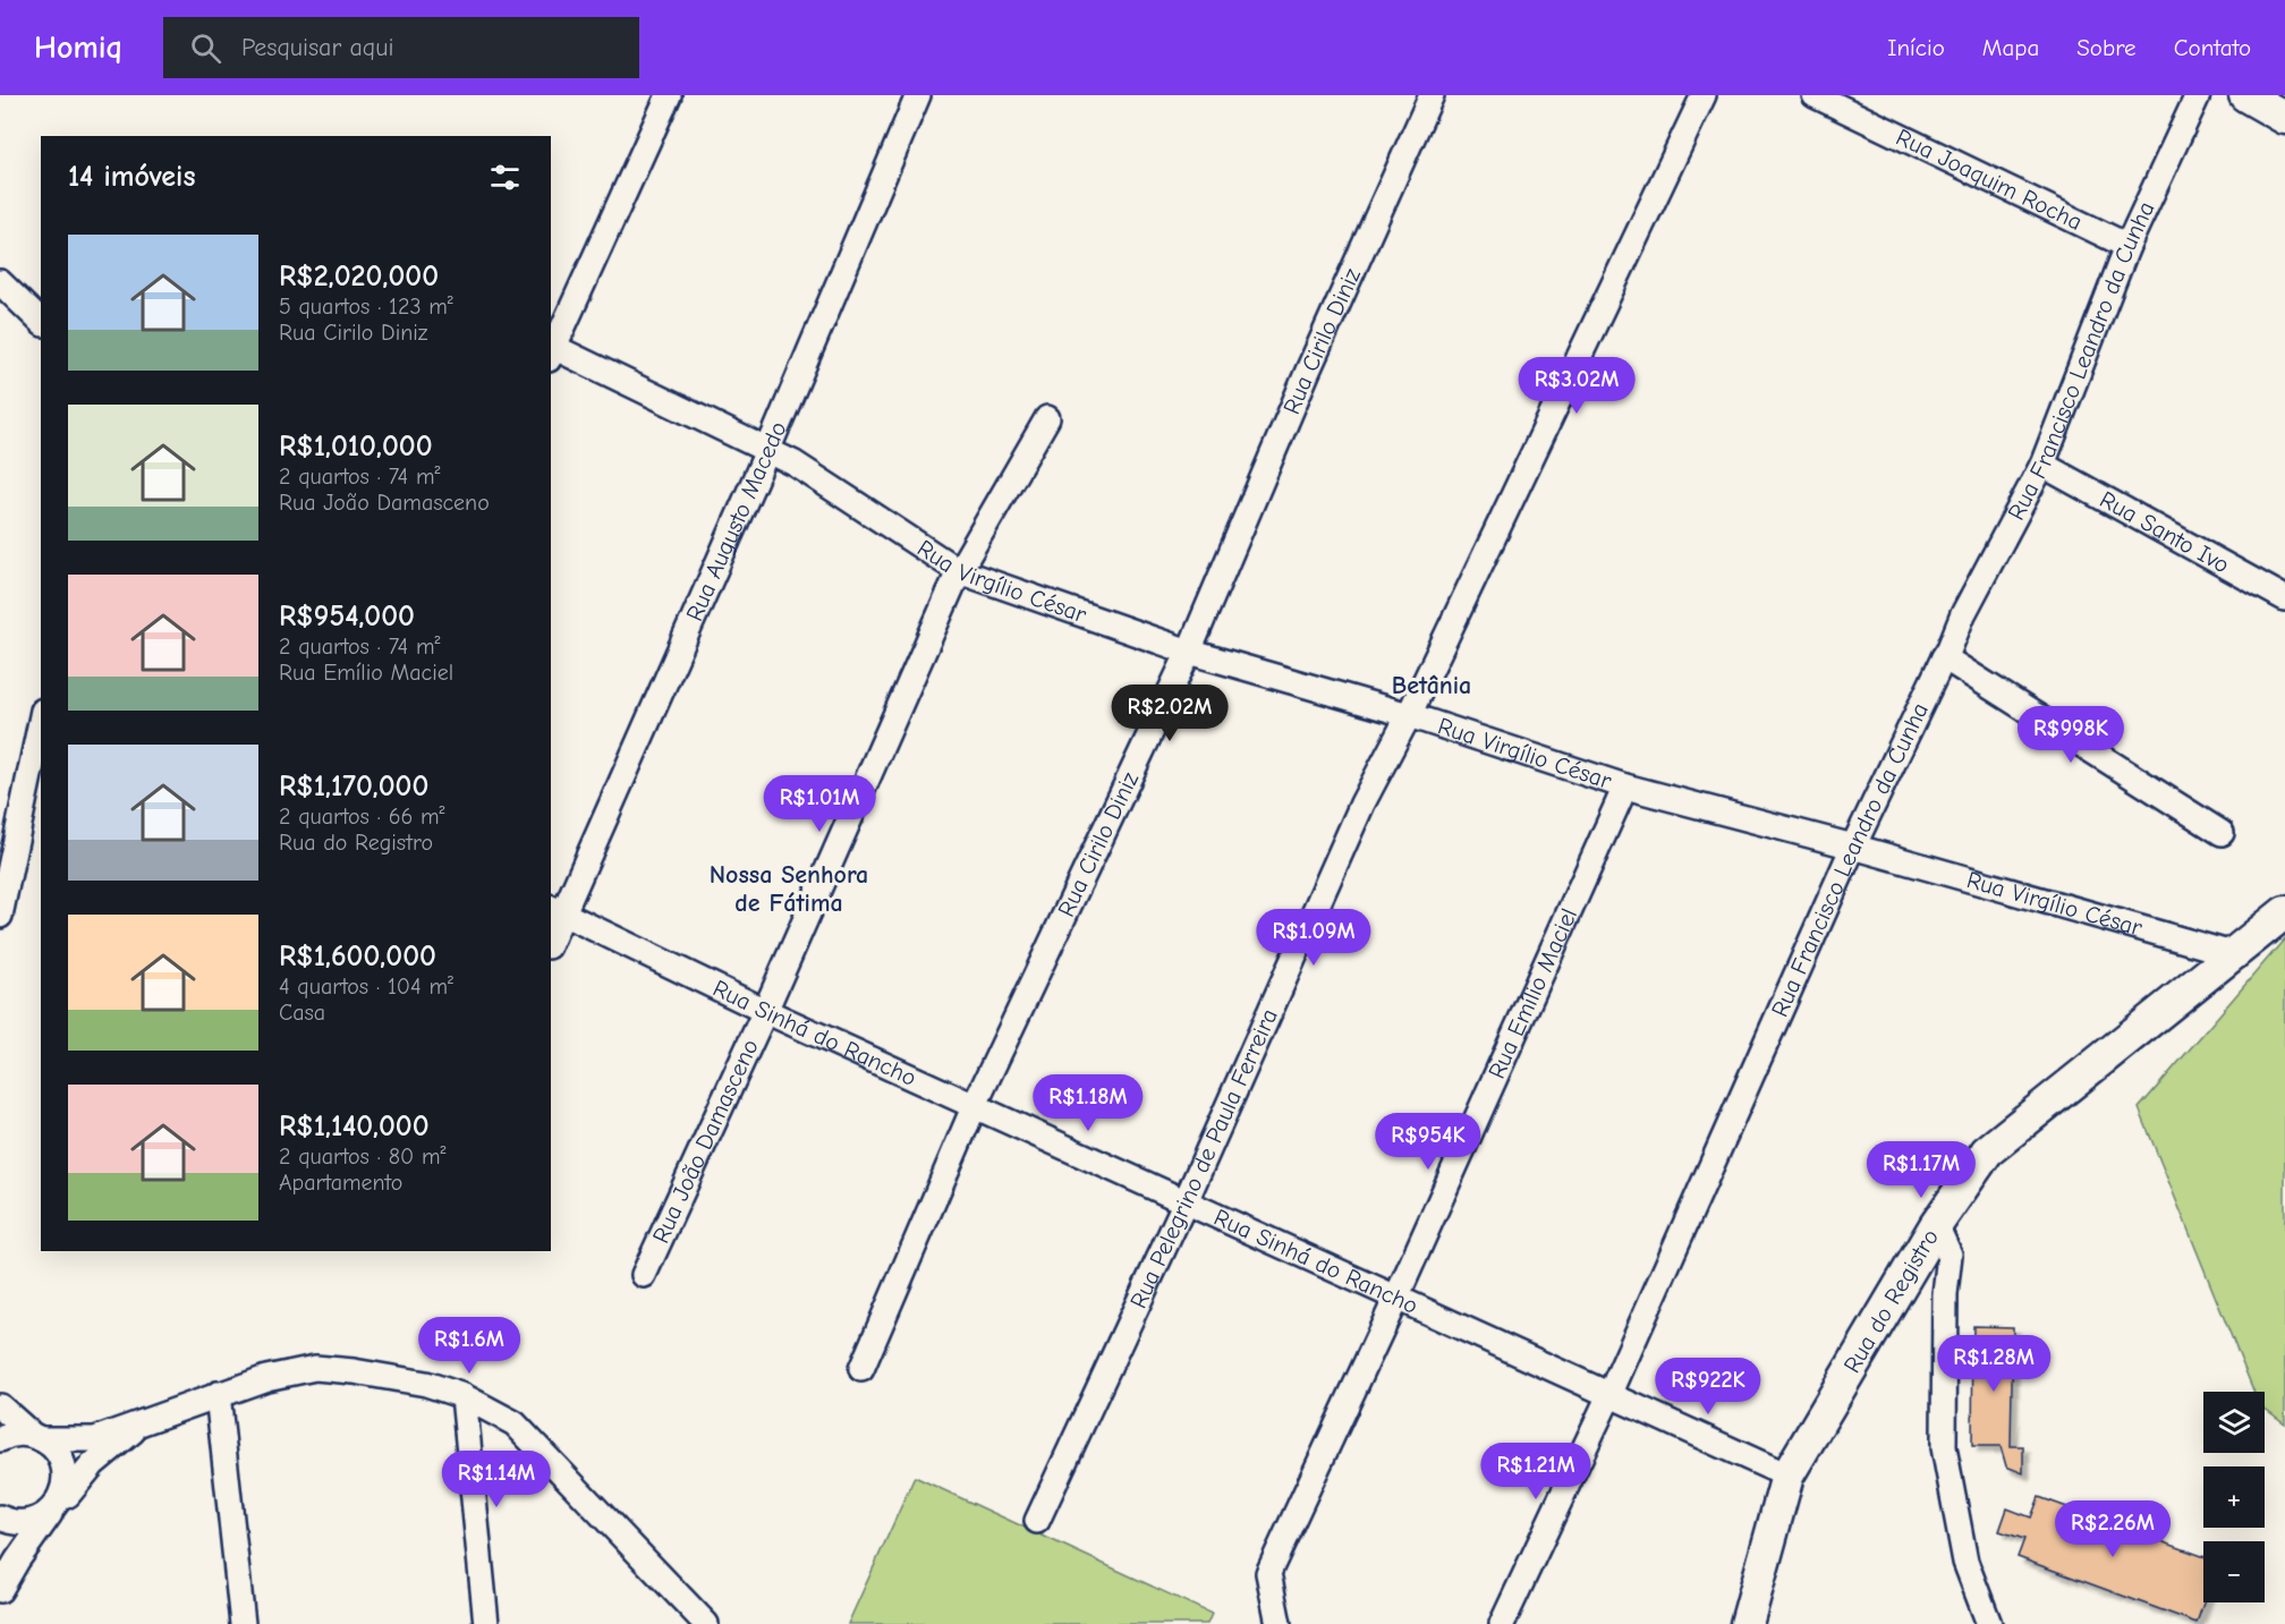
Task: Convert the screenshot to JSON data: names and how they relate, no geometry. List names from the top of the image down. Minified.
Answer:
{"streets":{"main road":["Rua do Registro"],"street":["Rua Joaquim Rocha","Rua Cirilo Diniz","Rua Francisco Leandro da Cunha","Rua Augusto Macedo","Rua Santo Ivo","Rua Virgílio César","Rua Emílio Maciel","Rua Sinhá do Rancho","Rua João Damasceno","Rua Pelegrino de Paula Ferreira"]},"crossings":[["Rua Joaquim Rocha","Rua Francisco Leandro da Cunha"],["Rua Cirilo Diniz","Rua Virgílio César"],["Rua Cirilo Diniz","Rua Sinhá do Rancho"],["Rua Francisco Leandro da Cunha","Rua Santo Ivo"],["Rua Francisco Leandro da Cunha","Rua Virgílio César"],["Rua Francisco Leandro da Cunha","Rua Sinhá do Rancho"],["Rua Augusto Macedo","Rua Virgílio César"],["Rua Augusto Macedo","Rua Sinhá do Rancho"],["Rua Virgílio César","Rua Emílio Maciel"],["Rua Virgílio César","Rua João Damasceno"],["Rua Virgílio César","Rua Pelegrino de Paula Ferreira"],["Rua Virgílio César","Rua do Registro"],["Rua Emílio Maciel","Rua Sinhá do Rancho"],["Rua Sinhá do Rancho","Rua João Damasceno"],["Rua Sinhá do Rancho","Rua Pelegrino de Paula Ferreira"],["Rua Sinhá do Rancho","Rua do Registro"]],"districts":["Betânia","Nossa Senhora de Fátima"],"page":{"header":"Homiq","search":"Pesquisar aqui","nav":["Início","Mapa","Sobre","Contato"],"heading":"14 imóveis","list":[{"name":"R$2,020,000","note":"5 quartos · 123 m² · Rua Cirilo Diniz"},{"name":"R$1,010,000","note":"2 quartos · 74 m² · Rua João Damasceno"},{"name":"R$954,000","note":"2 quartos · 74 m² · Rua Emílio Maciel"},{"name":"R$1,170,000","note":"2 quartos · 66 m² · Rua do Registro"},{"name":"R$1,600,000","note":"4 quartos · 104 m² · Casa"},{"name":"R$1,140,000","note":"2 quartos · 80 m² · Apartamento"}],"price":["R$3.02M","R$2.02M","R$998K","R$1.01M","R$1.09M","R$1.18M","R$954K","R$1.17M","R$1.6M","R$1.28M","R$922K","R$1.21M","R$1.14M","R$2.26M"],"map_buttons":["+","−"]}}
